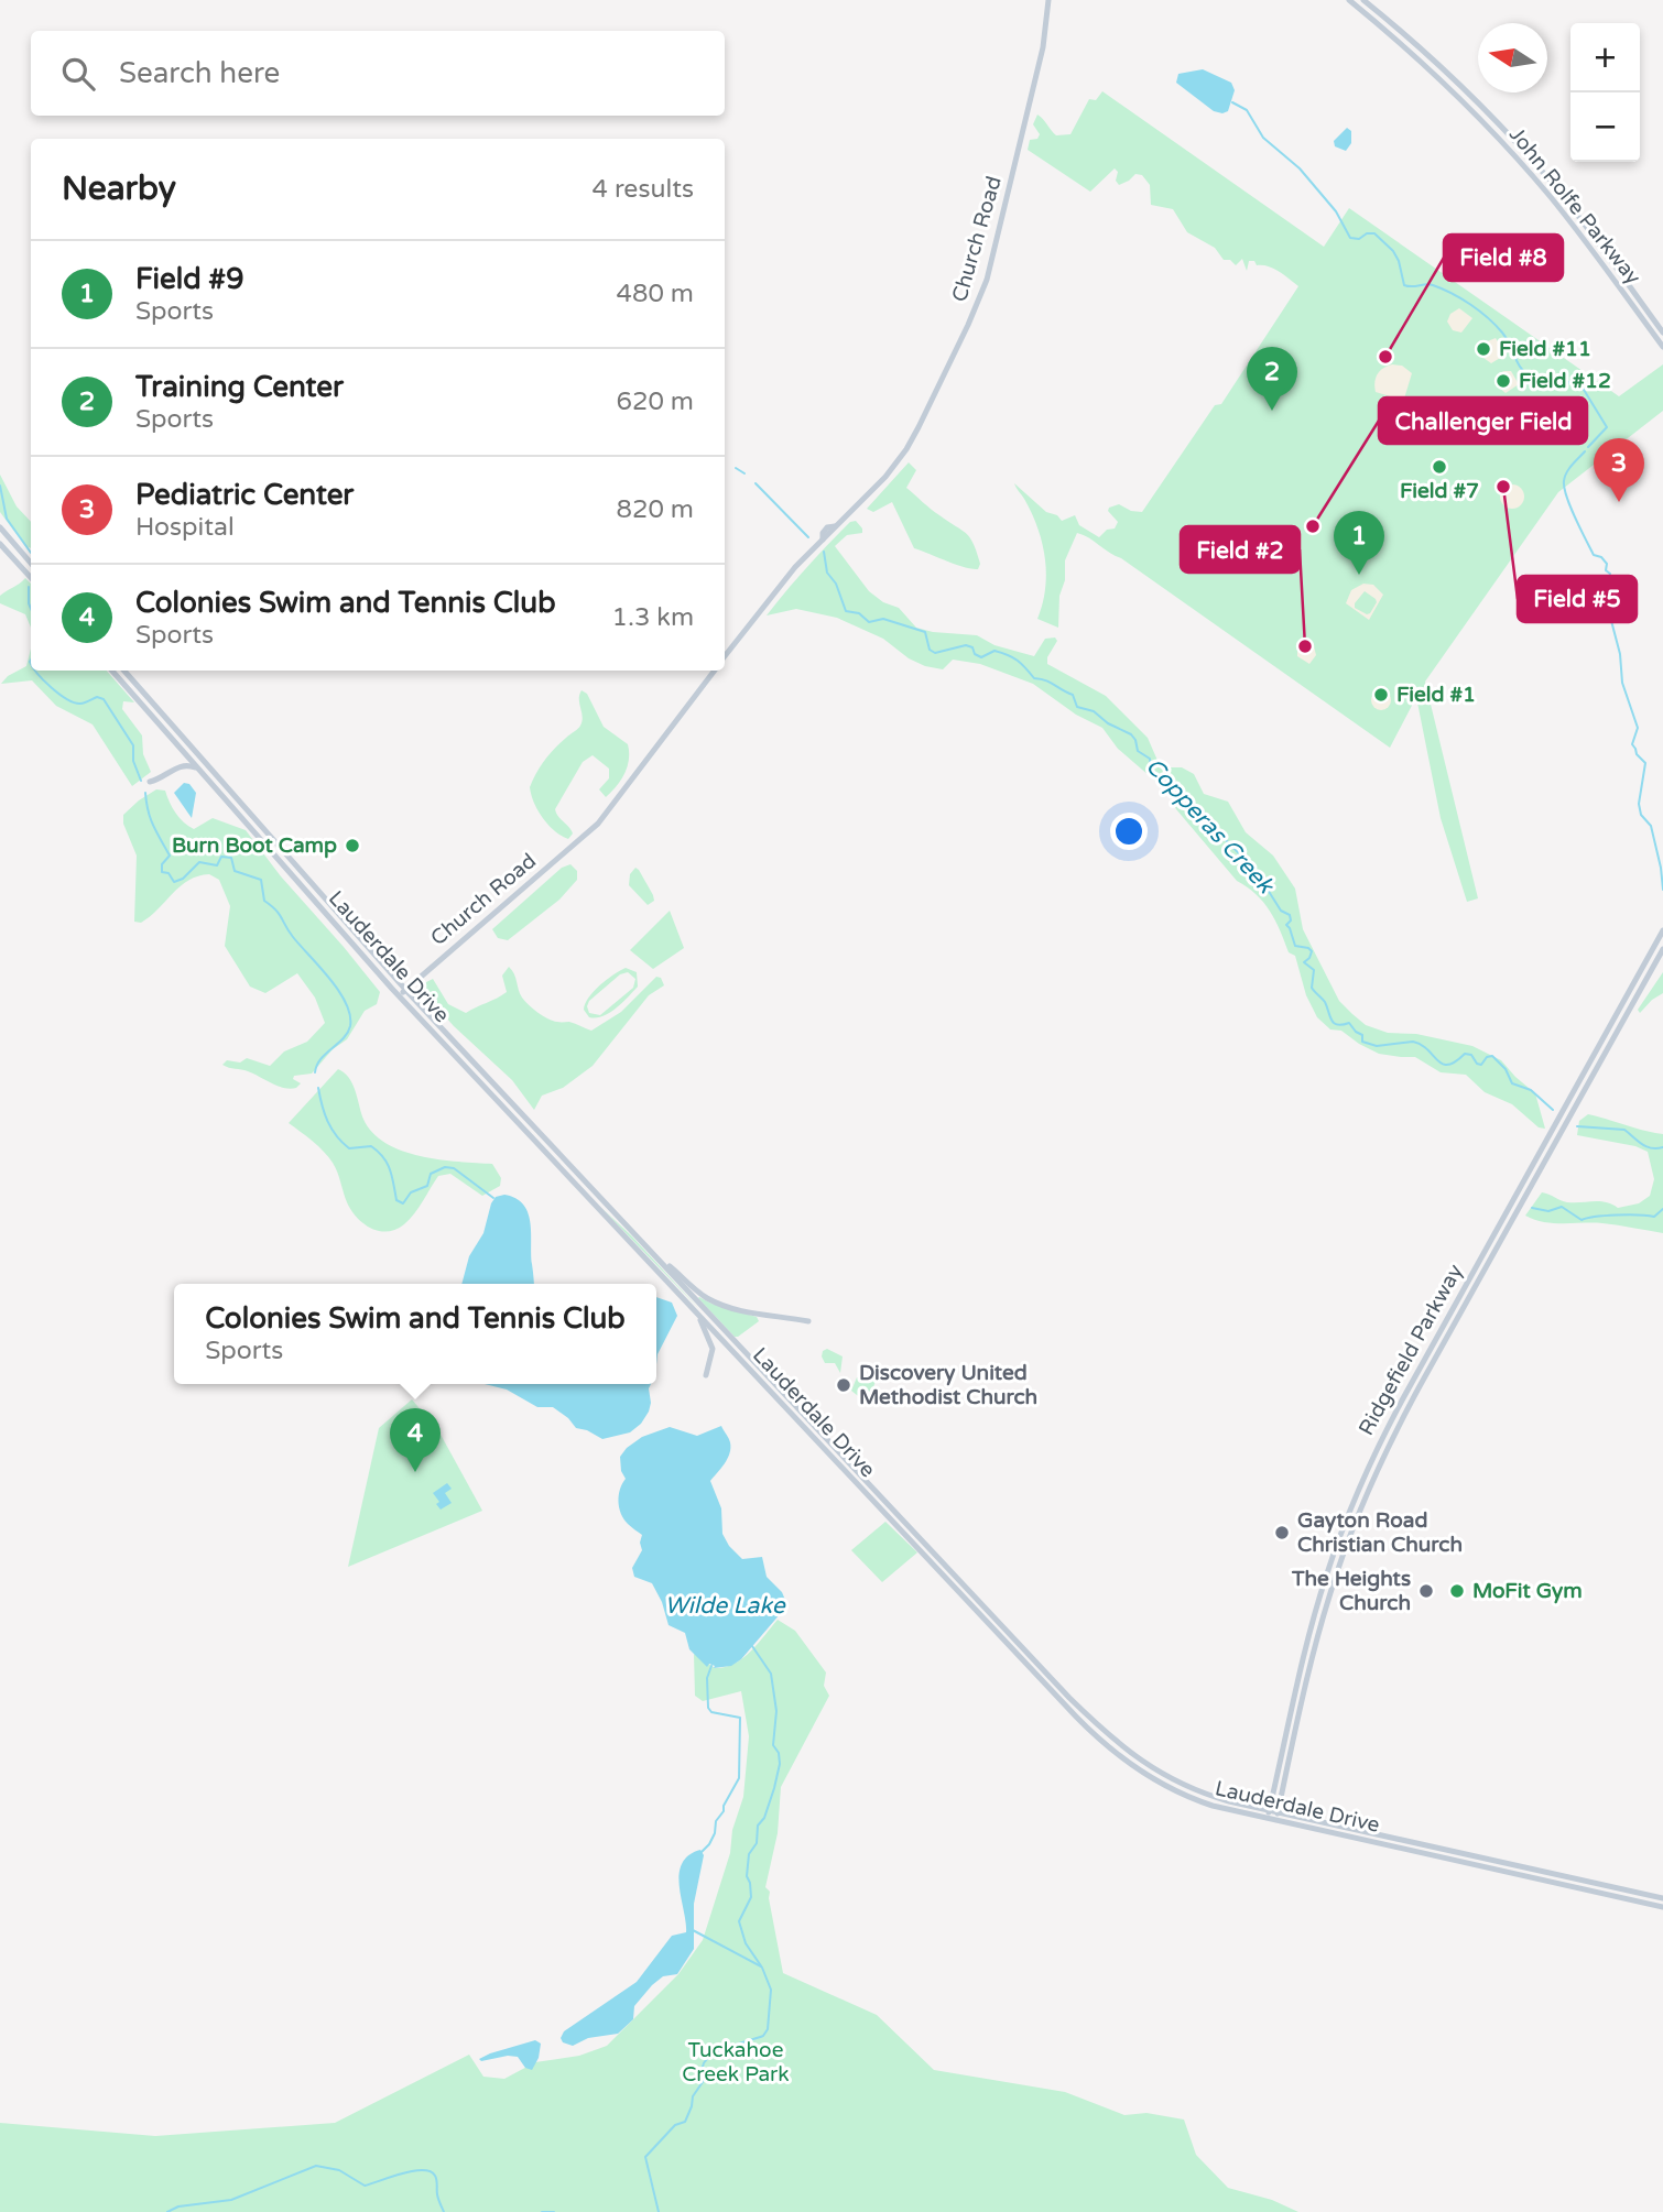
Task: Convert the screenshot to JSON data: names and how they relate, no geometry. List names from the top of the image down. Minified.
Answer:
{"streets":{"main road":["John Rolfe Parkway","Church Road","Lauderdale Drive","Ridgefield Parkway"]},"crossings":[["Church Road","Lauderdale Drive"],["Lauderdale Drive","Ridgefield Parkway"]],"water":["Copperas Creek","Wilde Lake"],"parks":["Tuckahoe Creek Park"],"places":["Field #11","Field #8","Field #12","Field #7","Field #5","Challenger Field","Field #2","Field #1","Burn Boot Camp","Discovery United Methodist Church","Gayton Road Christian Church","The Heights Church","MoFit Gym"],"north":"left","page":{"map_buttons":["+","−"],"search":"Search here","heading":["Nearby","4 results"],"list":[{"mark":"1","name":"Field #9","note":"Sports","value":"480 m"},{"mark":"2","name":"Training Center","note":"Sports","value":"620 m"},{"mark":"3","name":"Pediatric Center","note":"Hospital","value":"820 m"},{"mark":"4","name":"Colonies Swim and Tennis Club","note":"Sports","value":"1.3 km"}],"pins":["2","3","1","4"],"popup":["Colonies Swim and Tennis Club","Sports"]}}
